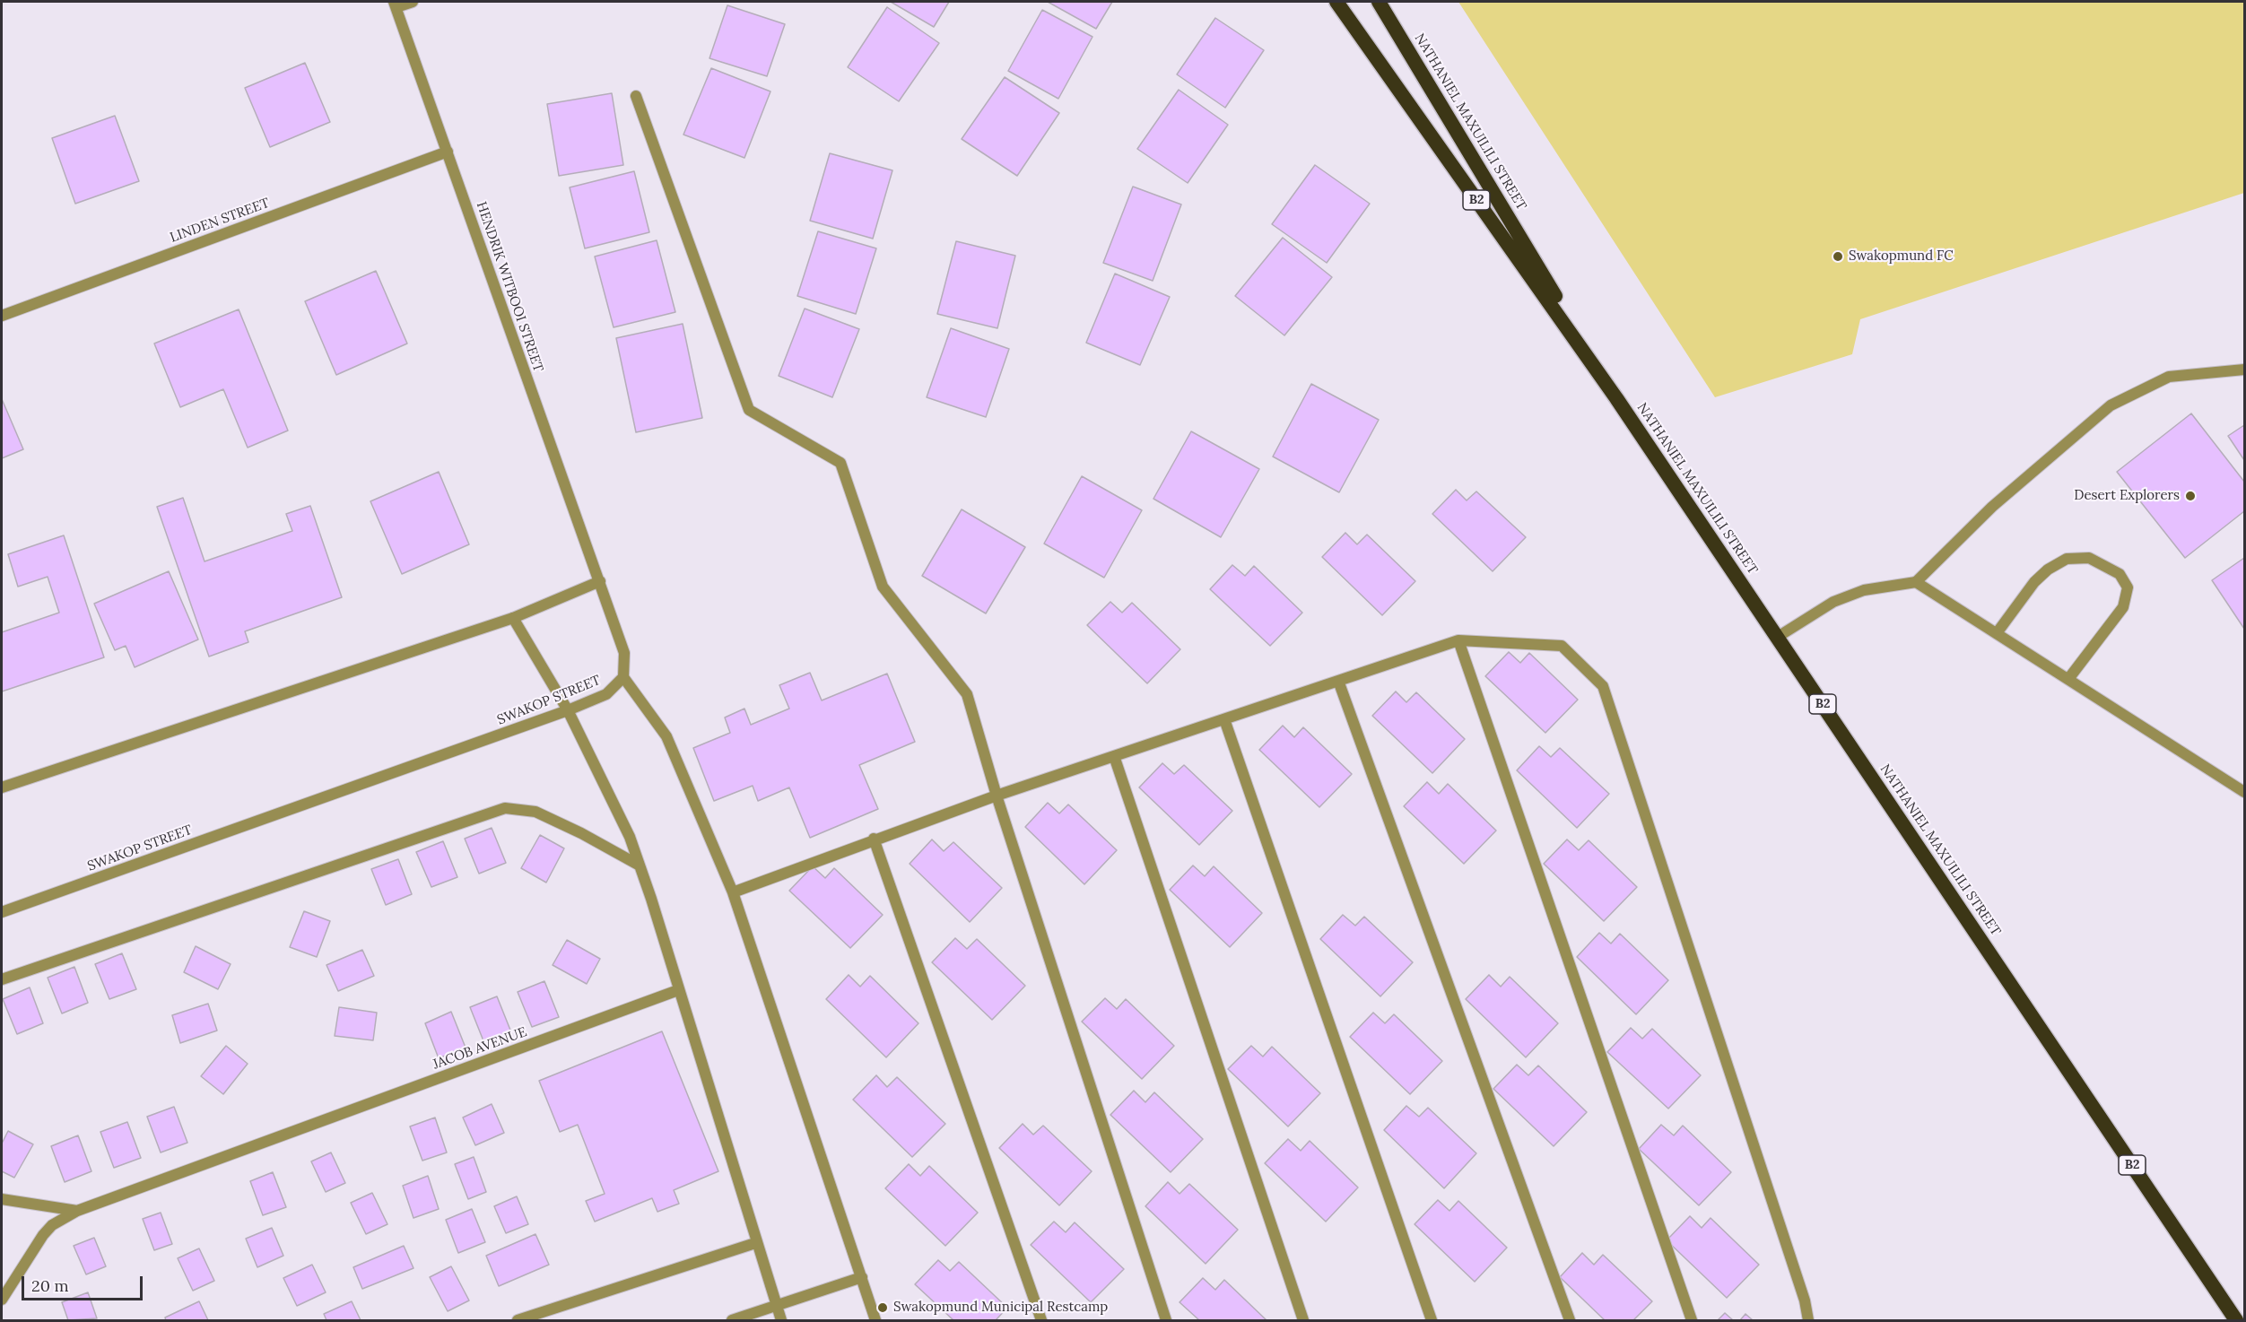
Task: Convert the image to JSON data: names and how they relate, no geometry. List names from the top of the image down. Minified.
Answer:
{"streets":{"highway":["NATHANIEL MAXUILILI STREET","B2"],"street":["LINDEN STREET","HENDRIK WITBOOI STREET","SWAKOP STREET","JACOB AVENUE"]},"crossings":[["LINDEN STREET","HENDRIK WITBOOI STREET"]],"places":["Swakopmund FC","Desert Explorers","Swakopmund Municipal Restcamp"],"scale_bar":"20 m"}
